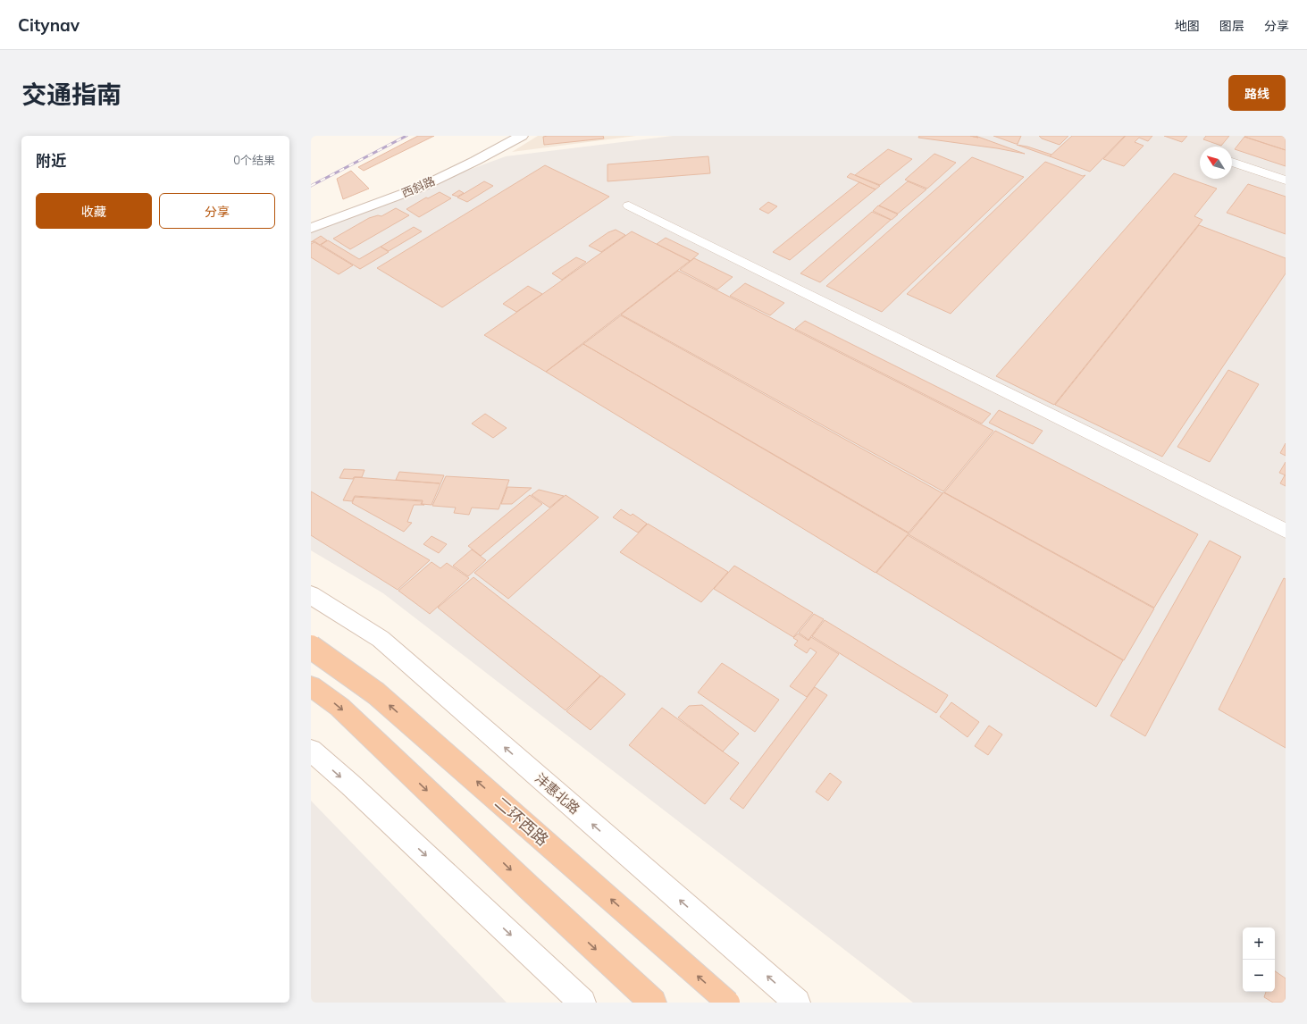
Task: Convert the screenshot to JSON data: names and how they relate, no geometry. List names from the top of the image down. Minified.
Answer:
{"streets":{"highway":["二环西路"],"main road":["西斜路","沣惠北路"]},"north":"top left","page":{"header":"Citynav","nav":["地图","图层","分享"],"title":"交通指南","buttons":["路线",["收藏","分享"]],"heading":["附近","0个结果"],"map_buttons":["+","−"]}}
